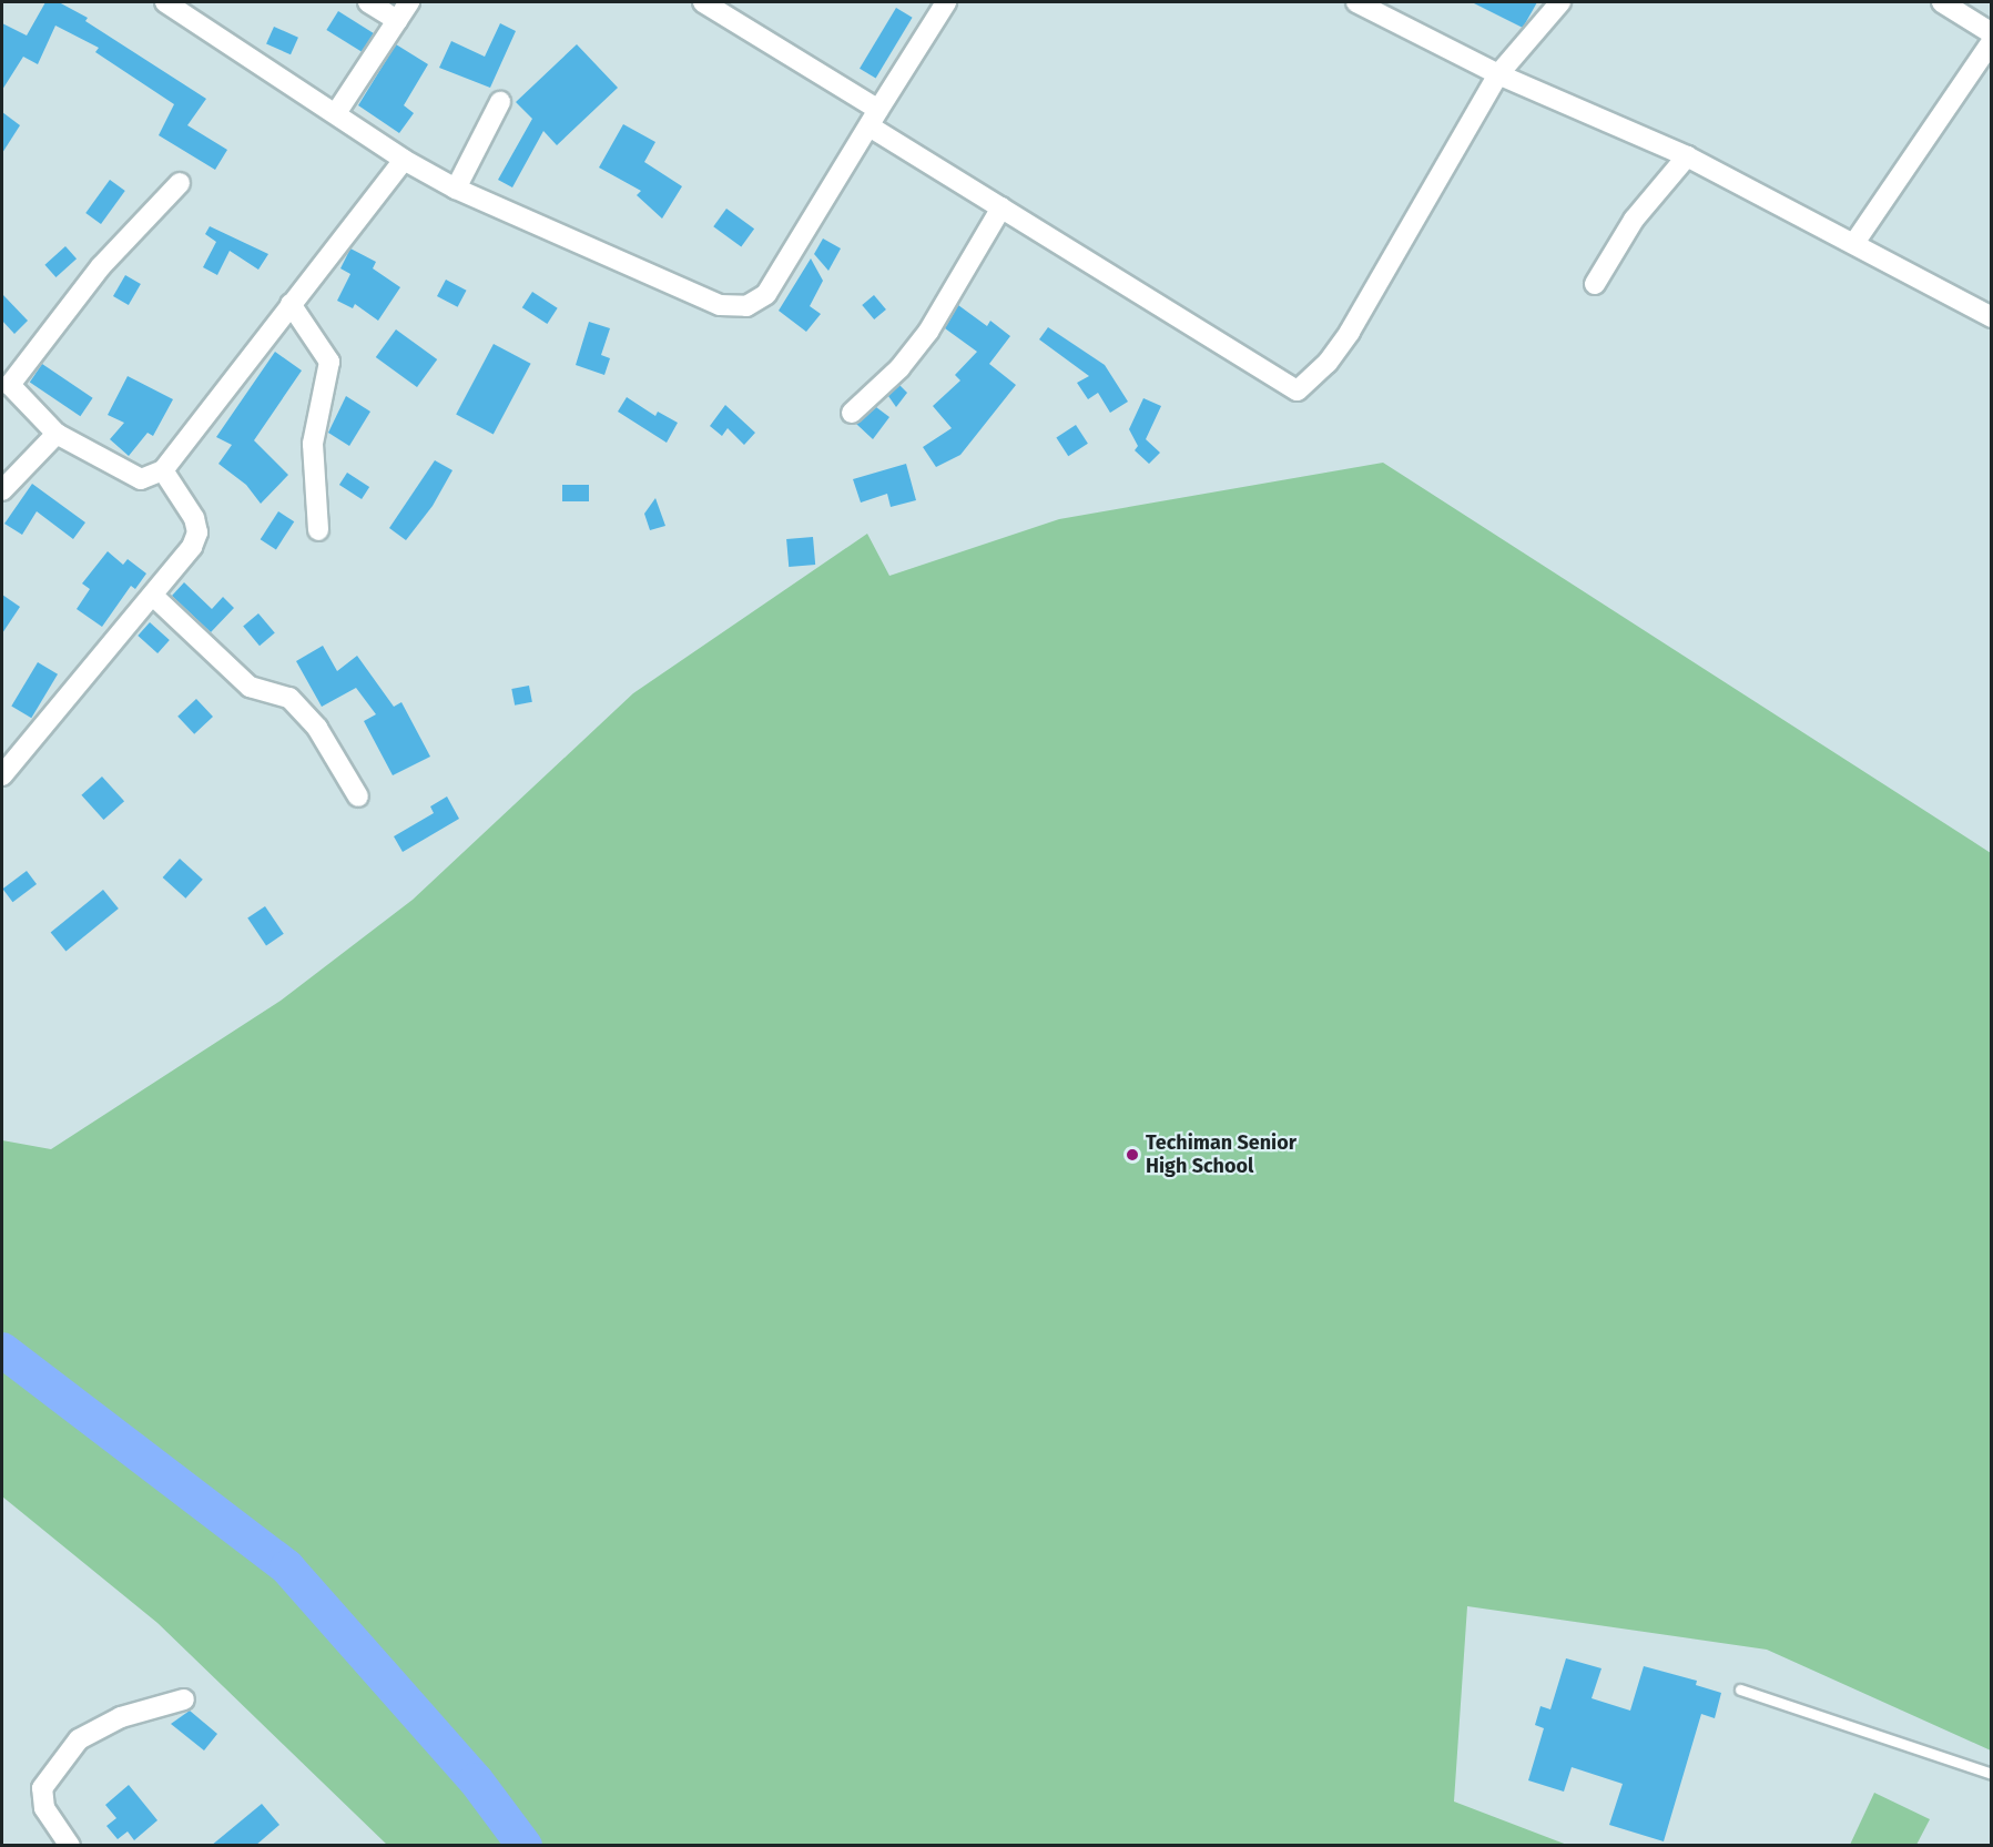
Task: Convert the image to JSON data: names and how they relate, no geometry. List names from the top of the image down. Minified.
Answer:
{"places":["Techiman Senior High School"]}
